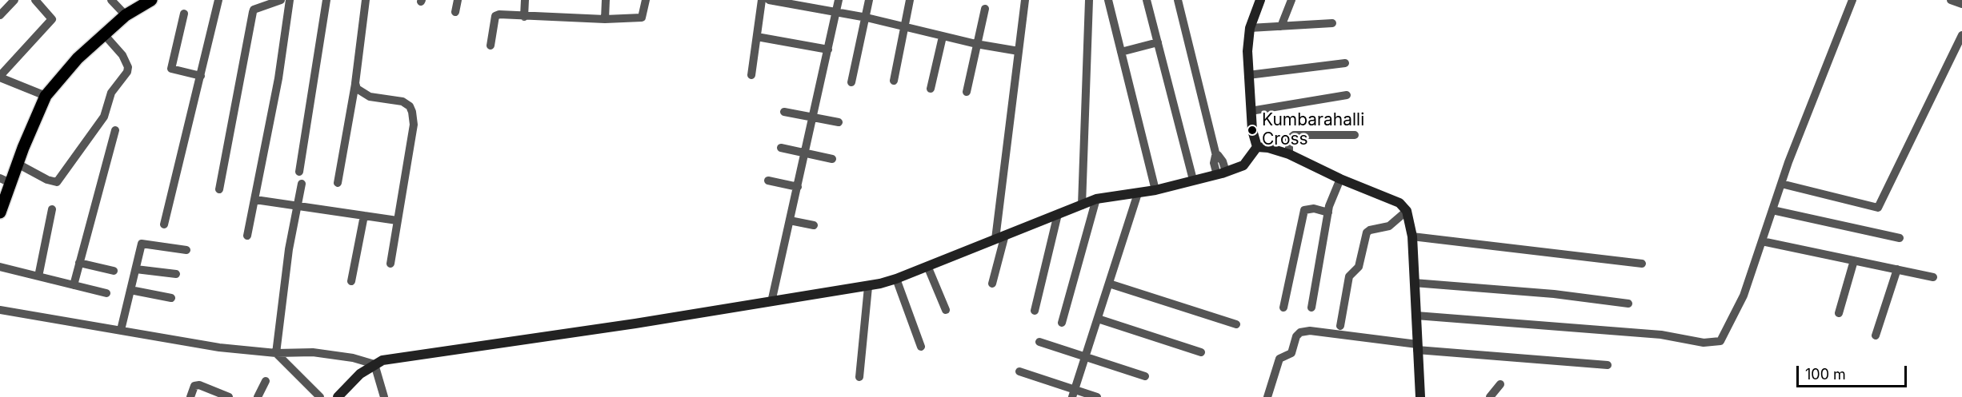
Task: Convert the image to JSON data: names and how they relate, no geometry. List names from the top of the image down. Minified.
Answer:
{"places":["Kumbarahalli Cross"],"scale_bar":"100 m"}
